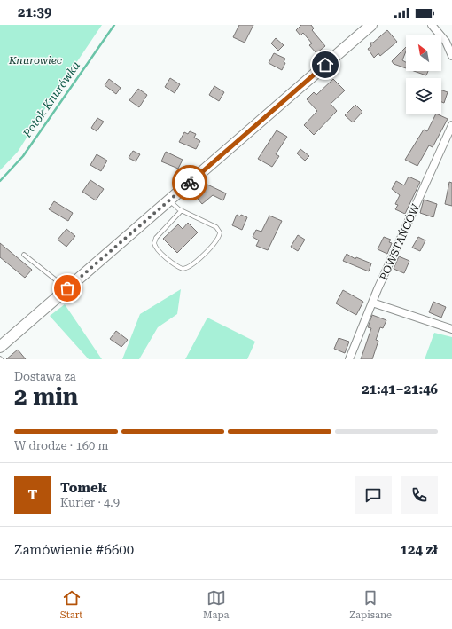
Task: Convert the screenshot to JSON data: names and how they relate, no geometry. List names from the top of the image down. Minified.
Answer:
{"streets":{"street":["POWSTAŃCÓW"]},"water":["Potok Knurówka"],"parks":["Knurowiec"],"north":"top left","page":{"status":"21:39","heading":["2 min","Dostawa za","21:41–21:46"],"panel":["Tomek","Kurier · 4.9","Zamówienie #6600","124 zł"],"bar":"W drodze · 160 m","round":"T","tabs":["Start","Mapa","Zapisane"]}}
